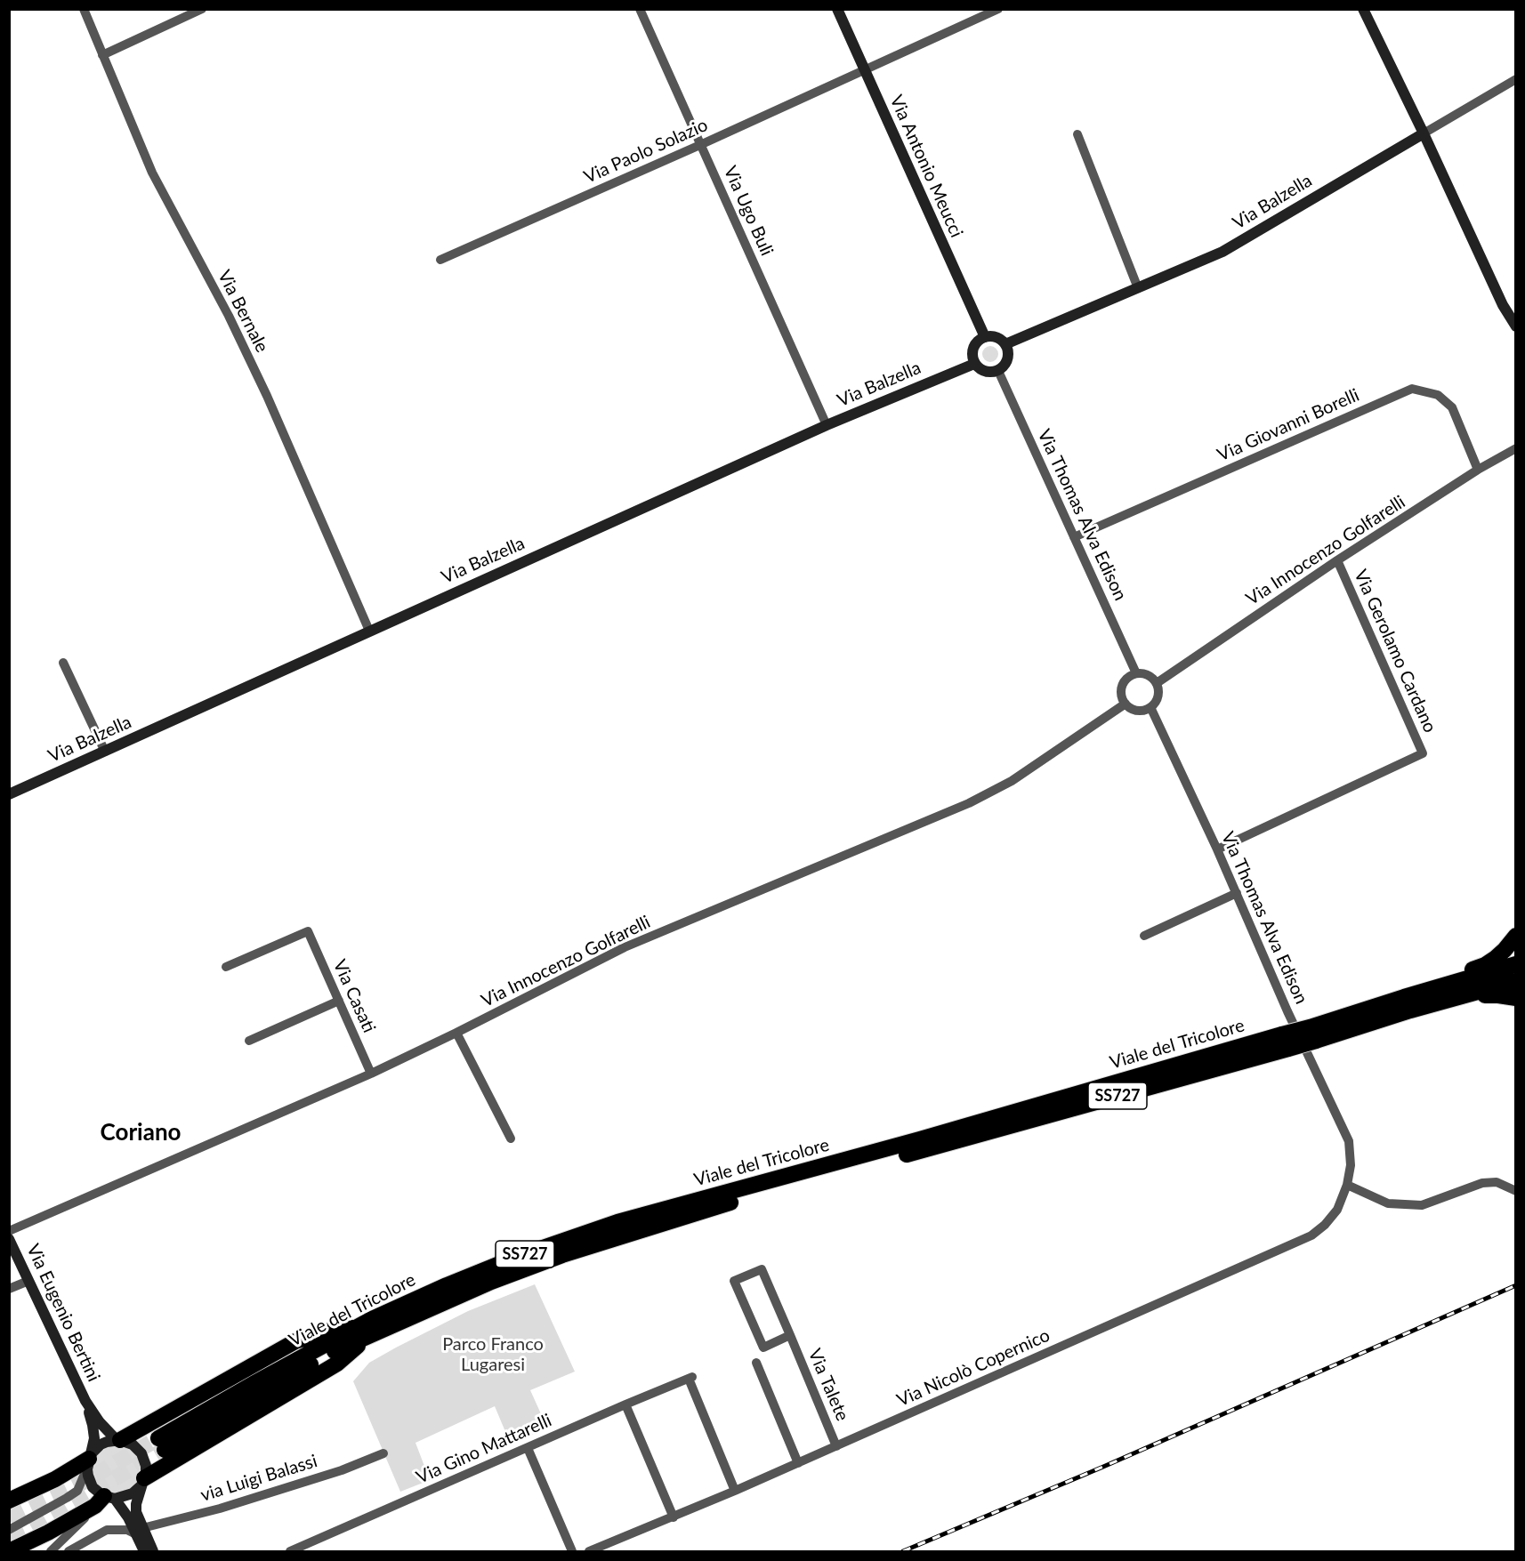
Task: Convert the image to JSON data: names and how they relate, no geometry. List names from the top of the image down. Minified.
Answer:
{"streets":{"highway":["Viale del Tricolore","SS727"],"street":["Via Paolo Solazio","Via Antonio Meucci","Via Balzella","Via Ugo Buli","Via Bernale","Via Giovanni Borelli","Via Thomas Alva Edison","Via Innocenzo Golfarelli","Via Gerolamo Cardano","Via Casati","Via Eugenio Bertini","Via Nicolò Copernico","Via Talete","Via Gino Mattarelli","via Luigi Balassi"]},"crossings":[["Via Paolo Solazio","Via Antonio Meucci"],["Via Paolo Solazio","Via Ugo Buli"],["Via Antonio Meucci","Via Balzella"],["Via Antonio Meucci","Via Thomas Alva Edison"],["Via Balzella","Via Ugo Buli"],["Via Balzella","Via Bernale"],["Via Balzella","Via Thomas Alva Edison"],["Via Giovanni Borelli","Via Thomas Alva Edison"],["Via Giovanni Borelli","Via Innocenzo Golfarelli"],["Via Thomas Alva Edison","Via Innocenzo Golfarelli"],["Via Thomas Alva Edison","Via Gerolamo Cardano"],["Via Thomas Alva Edison","Via Nicolò Copernico"],["Via Innocenzo Golfarelli","Via Gerolamo Cardano"],["Via Innocenzo Golfarelli","Via Casati"],["Via Eugenio Bertini","via Luigi Balassi"],["Via Nicolò Copernico","Via Talete"],["Via Nicolò Copernico","Via Gino Mattarelli"]],"districts":["Coriano"],"parks":["Parco Franco Lugaresi"]}
